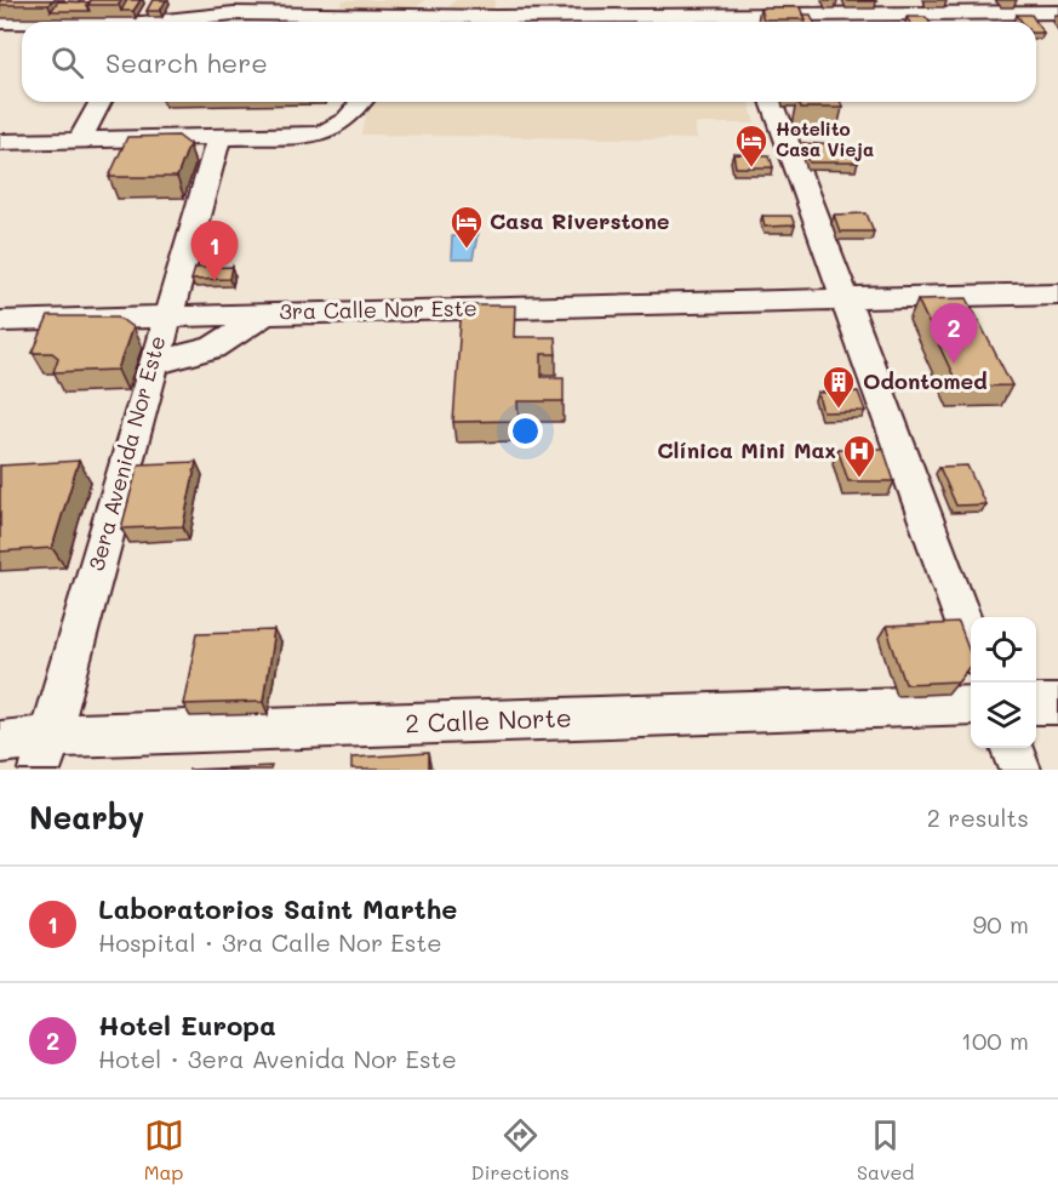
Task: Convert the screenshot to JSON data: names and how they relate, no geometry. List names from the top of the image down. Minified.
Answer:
{"streets":{"street":["3ra Calle Nor Este","3era Avenida Nor Este","2 Calle Norte"]},"crossings":[["3ra Calle Nor Este","3era Avenida Nor Este"],["3era Avenida Nor Este","2 Calle Norte"]],"places":{"hotel":["Hotelito Casa Vieja","Casa Riverstone"],"building":["Odontomed"],"hospital":["Clínica Mini Max"]},"page":{"search":"Search here","pins":["1","2"],"heading":["Nearby","2 results"],"list":[{"mark":"1","name":"Laboratorios Saint Marthe","note":"Hospital · 3ra Calle Nor Este","value":"90 m"},{"mark":"2","name":"Hotel Europa","note":"Hotel · 3era Avenida Nor Este","value":"100 m"}],"nav":["Map","Directions","Saved"]}}
